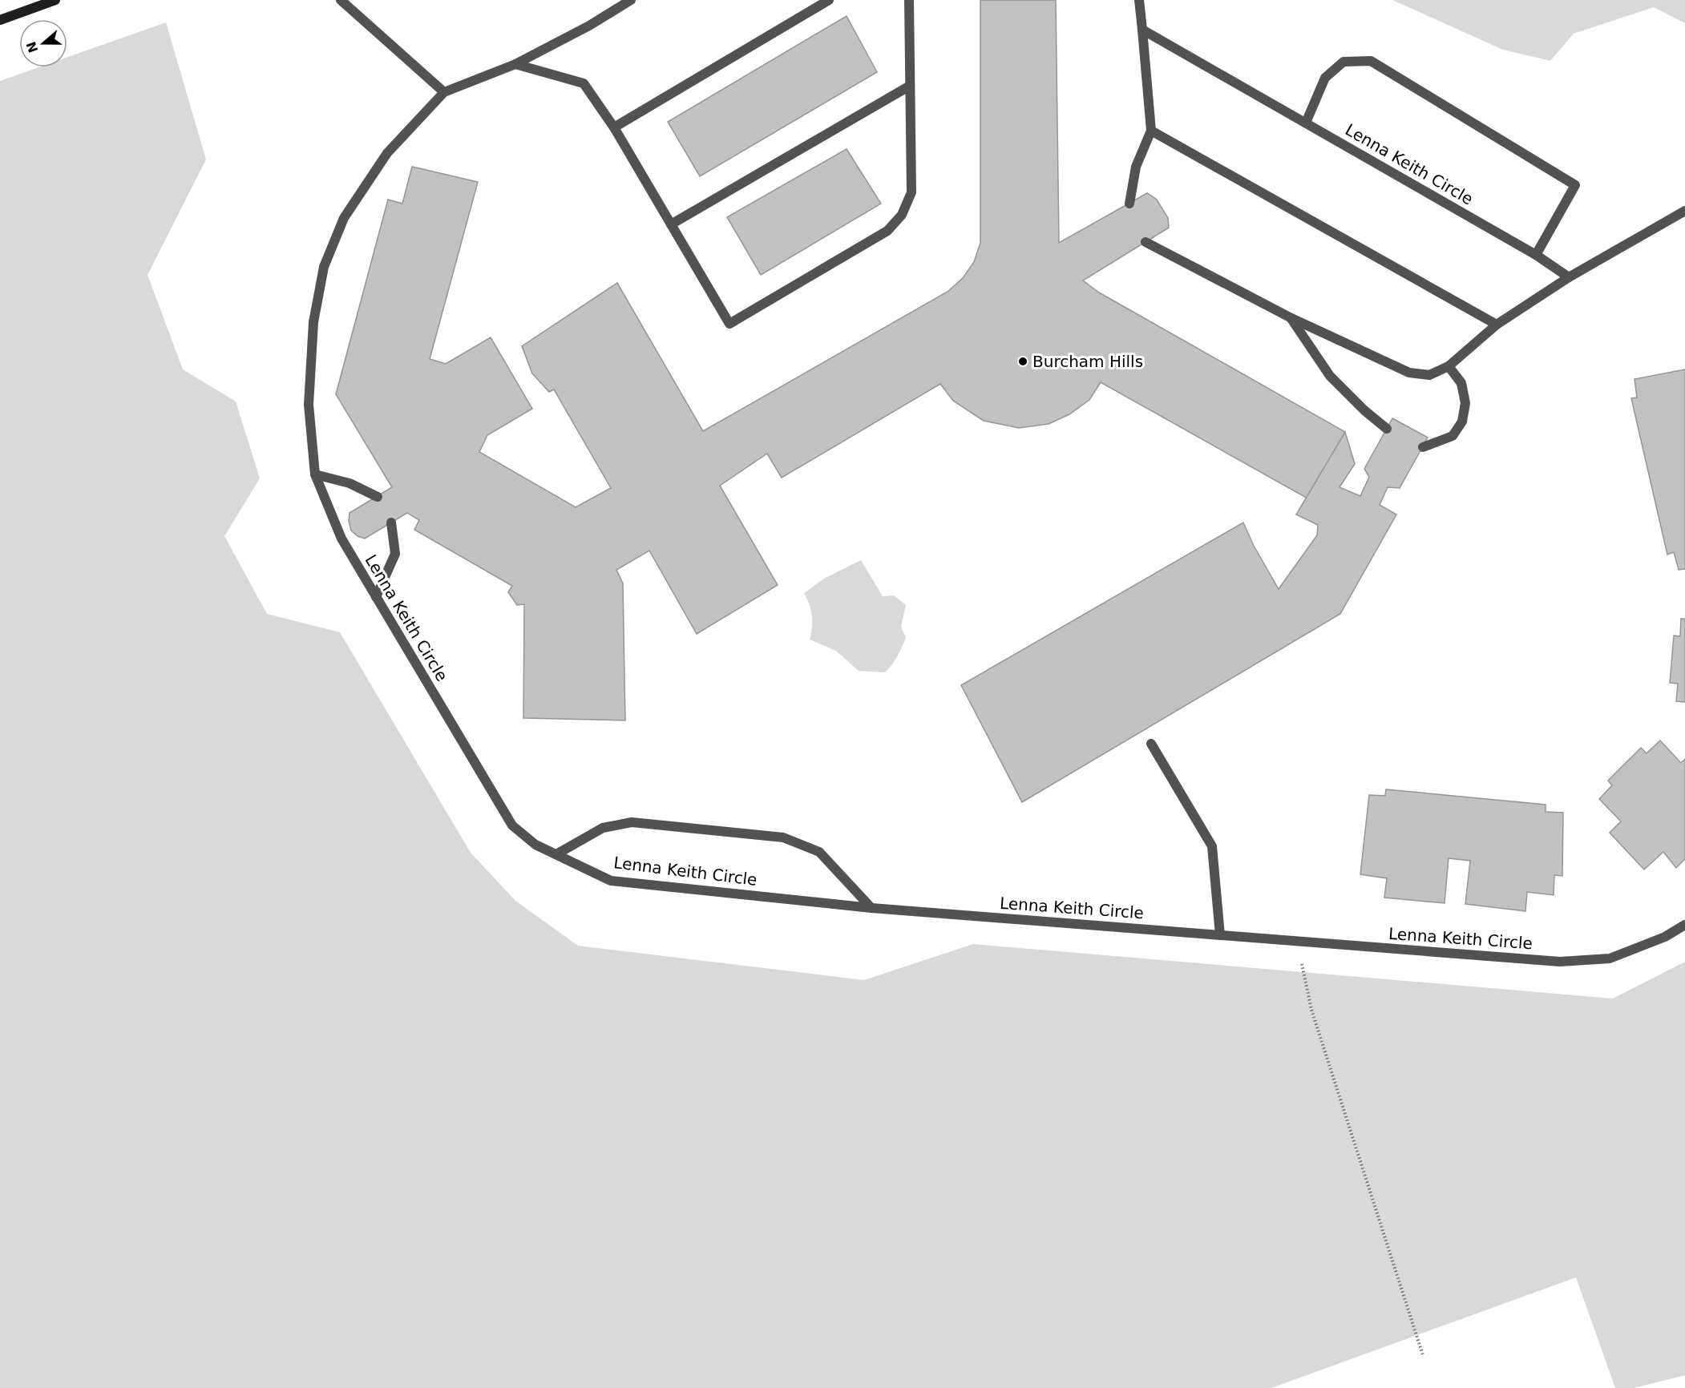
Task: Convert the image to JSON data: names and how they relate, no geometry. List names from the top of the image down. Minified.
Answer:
{"streets":{"street":["Lenna Keith Circle"]},"places":["Burcham Hills"],"north":"left"}
